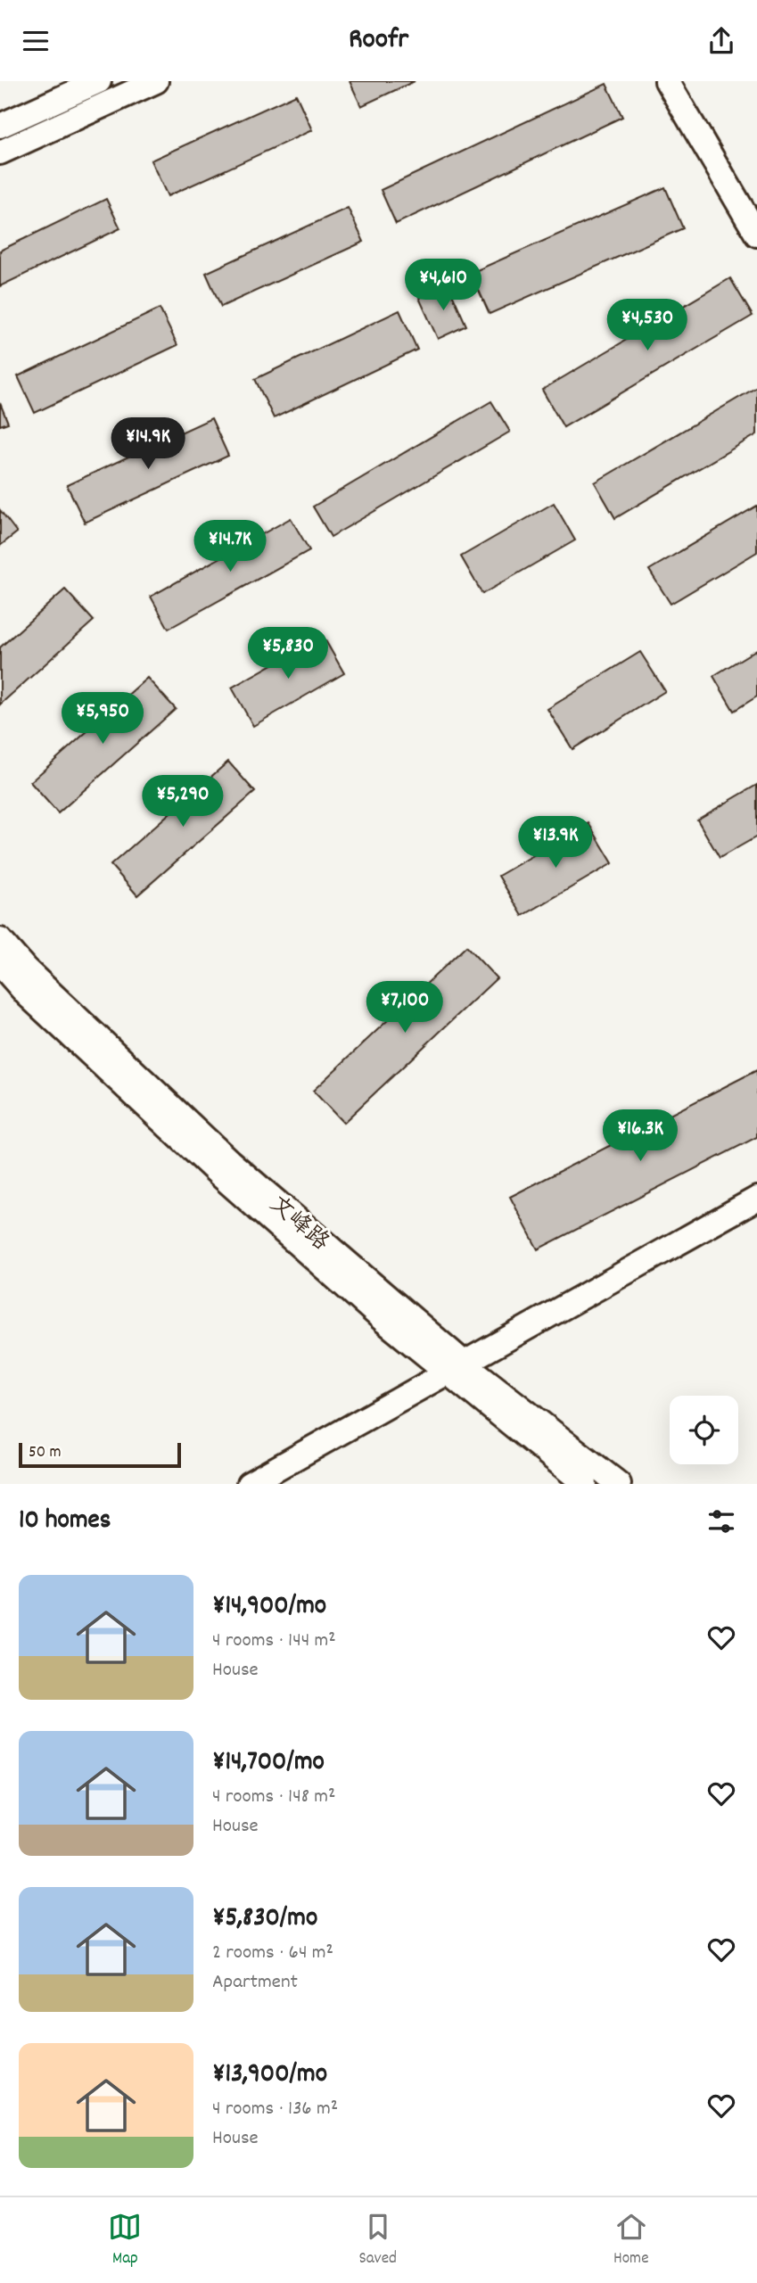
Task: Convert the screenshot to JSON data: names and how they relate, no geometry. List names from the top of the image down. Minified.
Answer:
{"streets":{"street":["文峰路"]},"scale_bar":"50 m","page":{"header":"Roofr","price":["¥4,610","¥4,530","¥14.9K","¥14.7K","¥5,830","¥5,950","¥5,290","¥13.9K","¥7,100","¥16.3K"],"scale":"50 m","heading":"10 homes","list":[{"name":"¥14,900/mo","note":"4 rooms · 144 m² · House"},{"name":"¥14,700/mo","note":"4 rooms · 148 m² · House"},{"name":"¥5,830/mo","note":"2 rooms · 64 m² · Apartment"},{"name":"¥13,900/mo","note":"4 rooms · 136 m² · House"}],"tabs":["Map","Saved","Home"]}}
